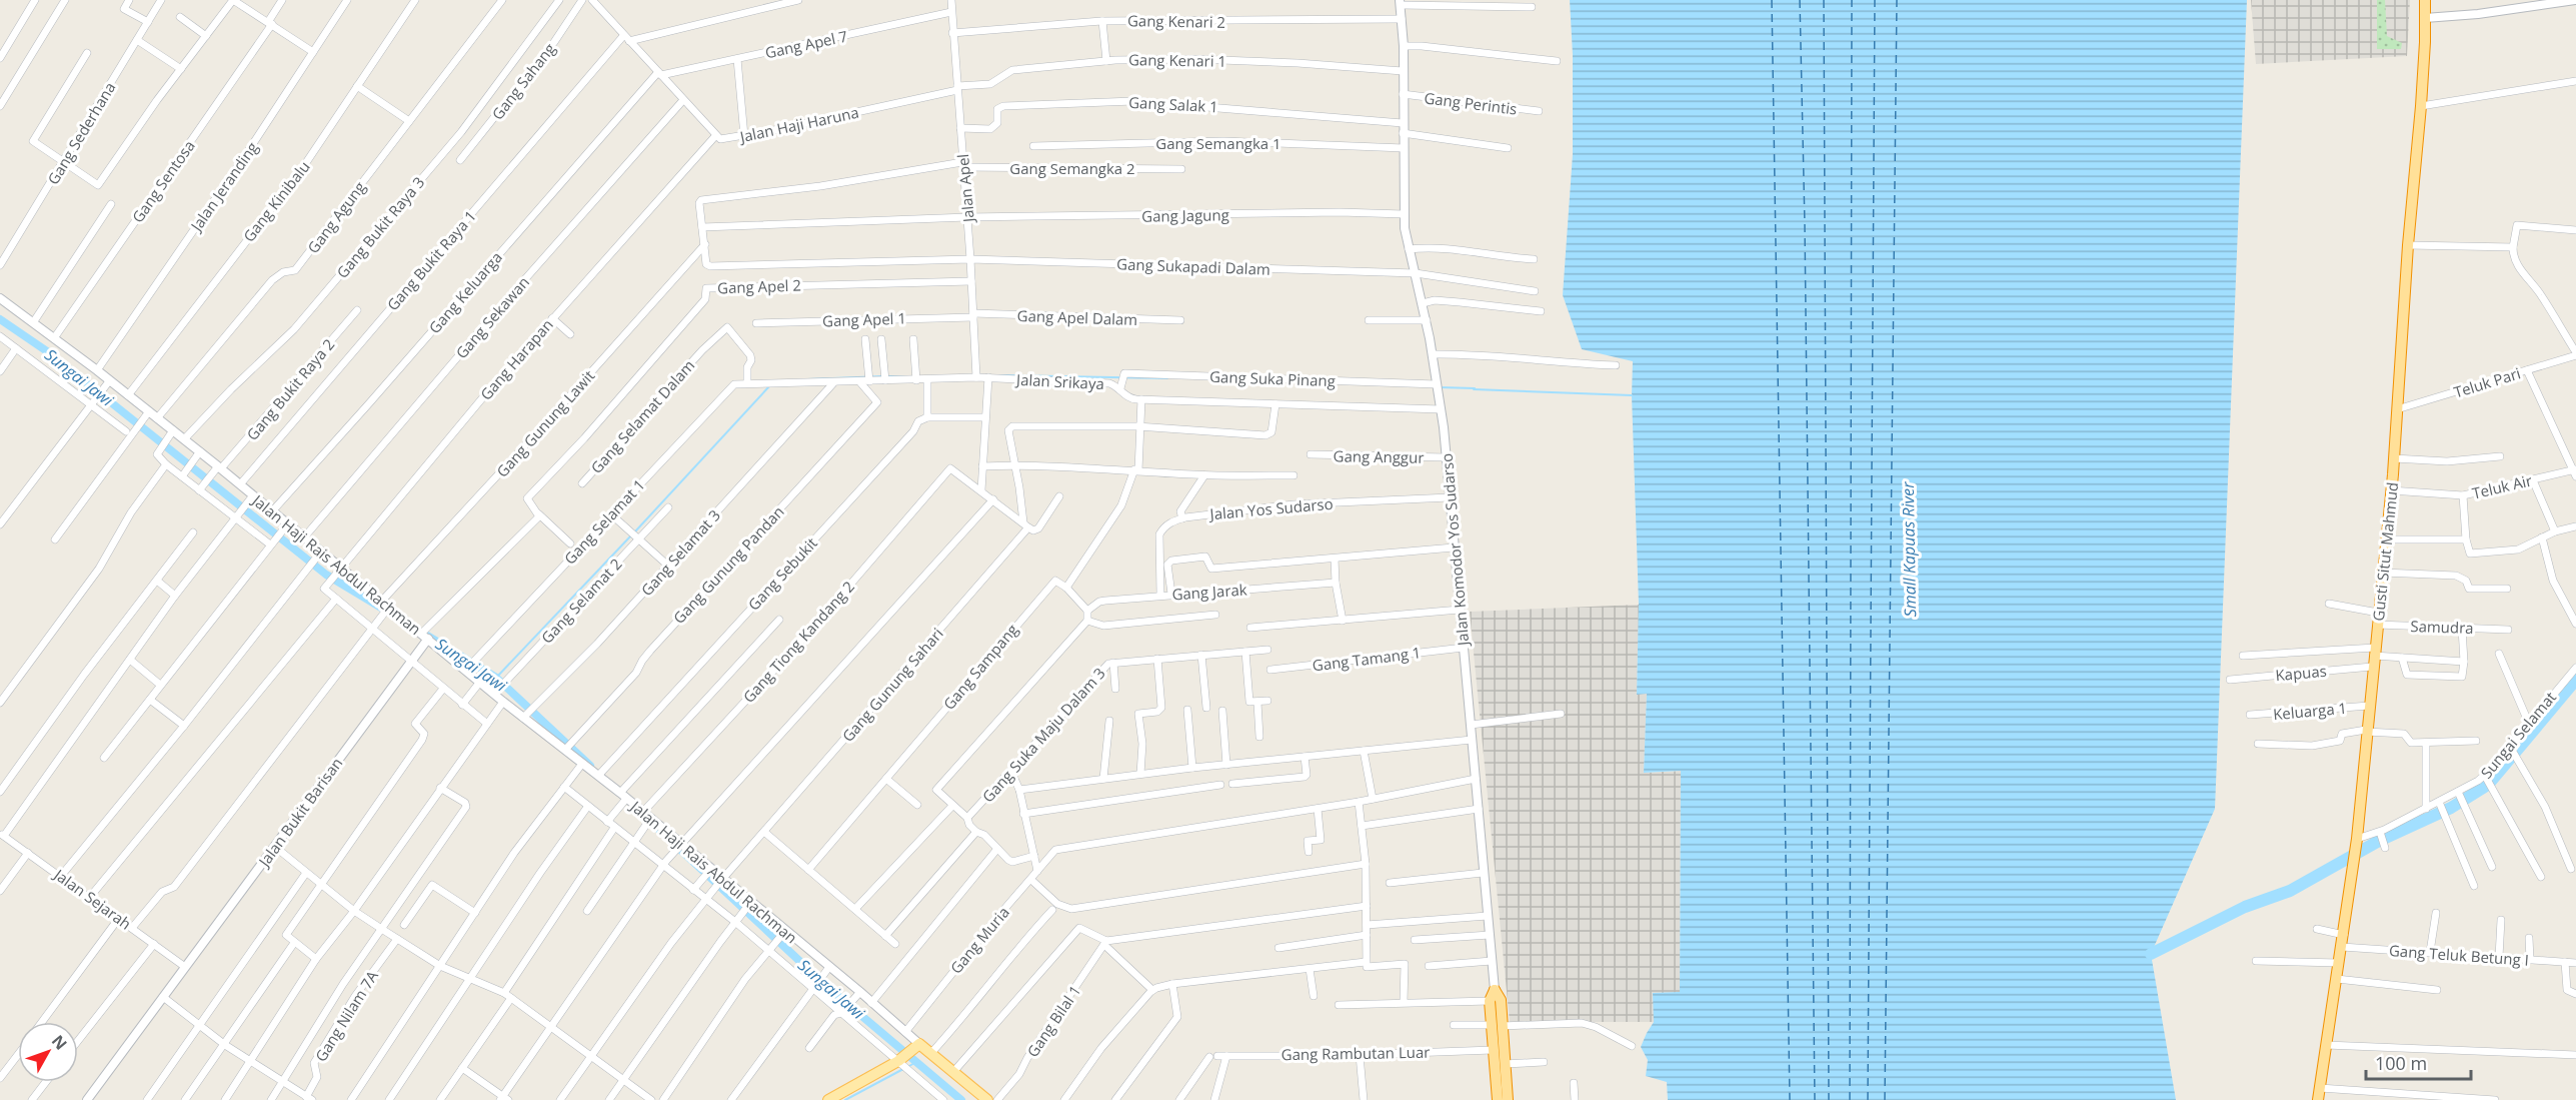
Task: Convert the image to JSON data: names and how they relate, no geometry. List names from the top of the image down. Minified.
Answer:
{"streets":{"highway":["Gusti Situt Mahmud"],"street":["Gang Kenari 2","Gang Apel 7","Gang Kenari 1","Gang Sahang","Gang Perintis","Gang Salak 1","Jalan Haji Haruna","Gang Sederhana","Gang Semangka 1","Gang Semangka 2","Gang Sentosa","Jalan Jeranding","Jalan Apel","Gang Kinibalu","Gang Jagung","Gang Agung","Gang Bukit Raya 3","Gang Bukit Raya 1","Gang Sukapadi Dalam","Gang Apel 2","Gang Keluarga","Gang Sekawan","Gang Apel Dalam","Gang Apel 1","Gang Harapan","Gang Suka Pinang","Jalan Srikaya","Teluk Pari","Gang Bukit Raya 2","Gang Selamat Dalam","Gang Gunung Lawit","Gang Anggur","Teluk Air","Jalan Yos Sudarso","Gang Selamat 1","Jalan Komodor Yos Sudarso","Gang Selamat 3","Jalan Haji Rais Abdul Rachman","Gang Gunung Pandan","Gang Sebukit","Gang Jarak","Gang Selamat 2","Samudra","Gang Tiong Kandang 2","Gang Tamang 1","Gang Sampang","Kapuas","Gang Gunung Sahari","Keluarga 1","Gang Suka Maju Dalam 3","Sungai Selamat","Jalan Bukit Barisan","Jalan Sejarah","Gang Muria","Gang Teluk Betung I","Gang Nilam 7A","Gang Bilal 1","Gang Rambutan Luar"]},"crossings":[["Gang Kenari 2","Jalan Apel"],["Gang Kenari 2","Jalan Komodor Yos Sudarso"],["Gang Apel 7","Jalan Apel"],["Gang Apel 7","Gang Keluarga"],["Gang Kenari 1","Jalan Haji Haruna"],["Gang Kenari 1","Jalan Apel"],["Gang Kenari 1","Jalan Komodor Yos Sudarso"],["Gang Perintis","Jalan Komodor Yos Sudarso"],["Gang Salak 1","Jalan Apel"],["Gang Salak 1","Jalan Komodor Yos Sudarso"],["Jalan Haji Haruna","Jalan Apel"],["Jalan Haji Haruna","Gang Harapan"],["Gang Semangka 1","Jalan Komodor Yos Sudarso"],["Gang Semangka 2","Jalan Apel"],["Gang Semangka 2","Gang Jagung"],["Gang Sentosa","Jalan Haji Rais Abdul Rachman"],["Jalan Jeranding","Jalan Haji Rais Abdul Rachman"],["Jalan Apel","Gang Jagung"],["Jalan Apel","Gang Sukapadi Dalam"],["Jalan Apel","Gang Apel 2"],["Jalan Apel","Gang Apel Dalam"],["Jalan Apel","Gang Apel 1"],["Jalan Apel","Jalan Srikaya"],["Gang Kinibalu","Jalan Haji Rais Abdul Rachman"],["Gang Jagung","Jalan Komodor Yos Sudarso"],["Gang Agung","Jalan Haji Rais Abdul Rachman"],["Gang Bukit Raya 3","Jalan Haji Rais Abdul Rachman"],["Gang Bukit Raya 1","Jalan Haji Rais Abdul Rachman"],["Gang Sukapadi Dalam","Gang Gunung Lawit"],["Gang Sukapadi Dalam","Jalan Komodor Yos Sudarso"],["Gang Keluarga","Jalan Haji Rais Abdul Rachman"],["Gang Sekawan","Jalan Haji Rais Abdul Rachman"],["Gang Apel Dalam","Gang Apel 1"],["Gang Harapan","Jalan Haji Rais Abdul Rachman"],["Gang Suka Pinang","Jalan Srikaya"],["Gang Suka Pinang","Jalan Komodor Yos Sudarso"],["Jalan Srikaya","Gang Selamat Dalam"],["Jalan Srikaya","Gang Selamat 1"],["Jalan Srikaya","Jalan Komodor Yos Sudarso"],["Jalan Srikaya","Gang Selamat 3"],["Jalan Srikaya","Gang Gunung Pandan"],["Teluk Pari","Gusti Situt Mahmud"],["Gang Bukit Raya 2","Jalan Haji Rais Abdul Rachman"],["Gang Selamat Dalam","Gang Selamat 1"],["Gang Gunung Lawit","Jalan Haji Rais Abdul Rachman"],["Gang Anggur","Jalan Komodor Yos Sudarso"],["Teluk Air","Gusti Situt Mahmud"],["Jalan Yos Sudarso","Jalan Komodor Yos Sudarso"],["Jalan Yos Sudarso","Gang Jarak"],["Gang Selamat 1","Jalan Haji Rais Abdul Rachman"],["Jalan Komodor Yos Sudarso","Gang Tamang 1"],["Gusti Situt Mahmud","Samudra"],["Gusti Situt Mahmud","Kapuas"],["Gusti Situt Mahmud","Keluarga 1"],["Gusti Situt Mahmud","Sungai Selamat"],["Gusti Situt Mahmud","Gang Teluk Betung I"],["Gang Selamat 3","Jalan Haji Rais Abdul Rachman"],["Jalan Haji Rais Abdul Rachman","Gang Gunung Pandan"],["Jalan Haji Rais Abdul Rachman","Gang Sebukit"],["Jalan Haji Rais Abdul Rachman","Gang Selamat 2"],["Jalan Haji Rais Abdul Rachman","Gang Tiong Kandang 2"],["Jalan Haji Rais Abdul Rachman","Gang Gunung Sahari"],["Jalan Haji Rais Abdul Rachman","Jalan Bukit Barisan"],["Jalan Haji Rais Abdul Rachman","Gang Muria"],["Jalan Bukit Barisan","Jalan Sejarah"]],"water":["Sungai Jawi","Small Kapuas River"],"scale_bar":"100 m","north":"top right"}
